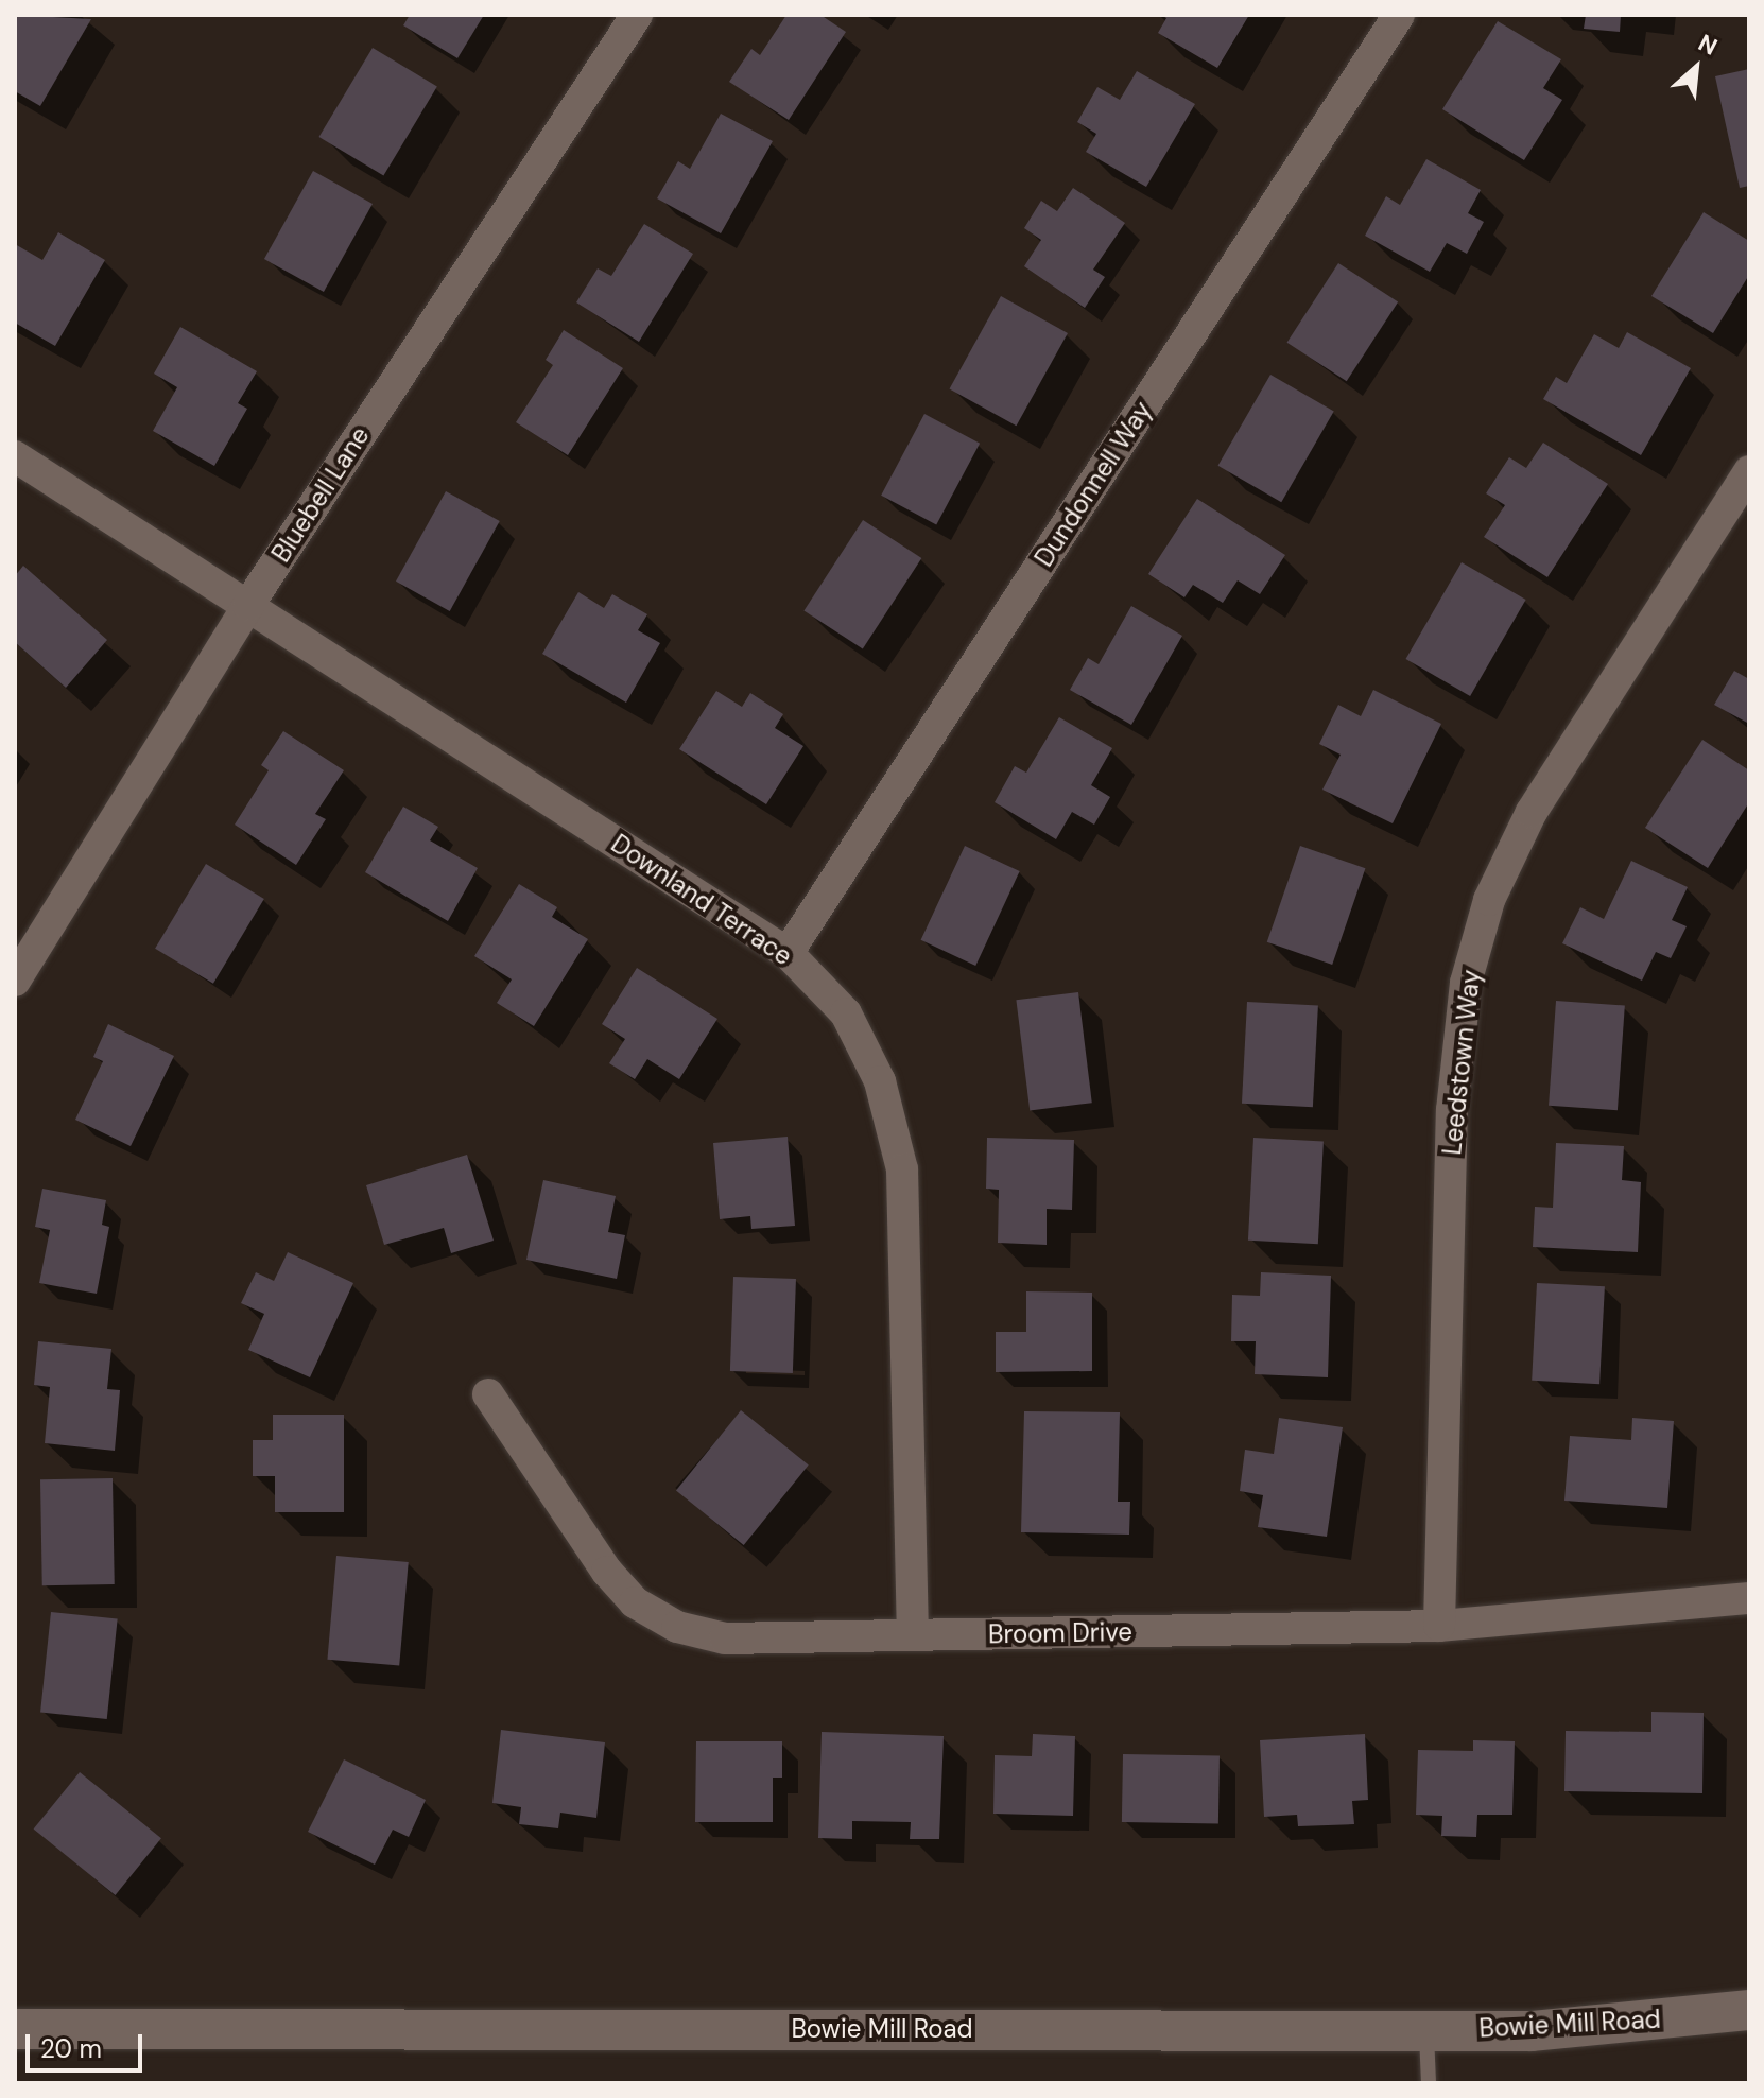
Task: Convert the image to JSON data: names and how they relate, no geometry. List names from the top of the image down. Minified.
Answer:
{"streets":{"street":["Dundonnell Way","Bluebell Lane","Downland Terrace","Leedstown Way","Broom Drive","Bowie Mill Road"]},"crossings":[["Dundonnell Way","Downland Terrace"],["Bluebell Lane","Downland Terrace"],["Downland Terrace","Broom Drive"],["Leedstown Way","Broom Drive"]],"scale_bar":"20 m","north":"top right"}
